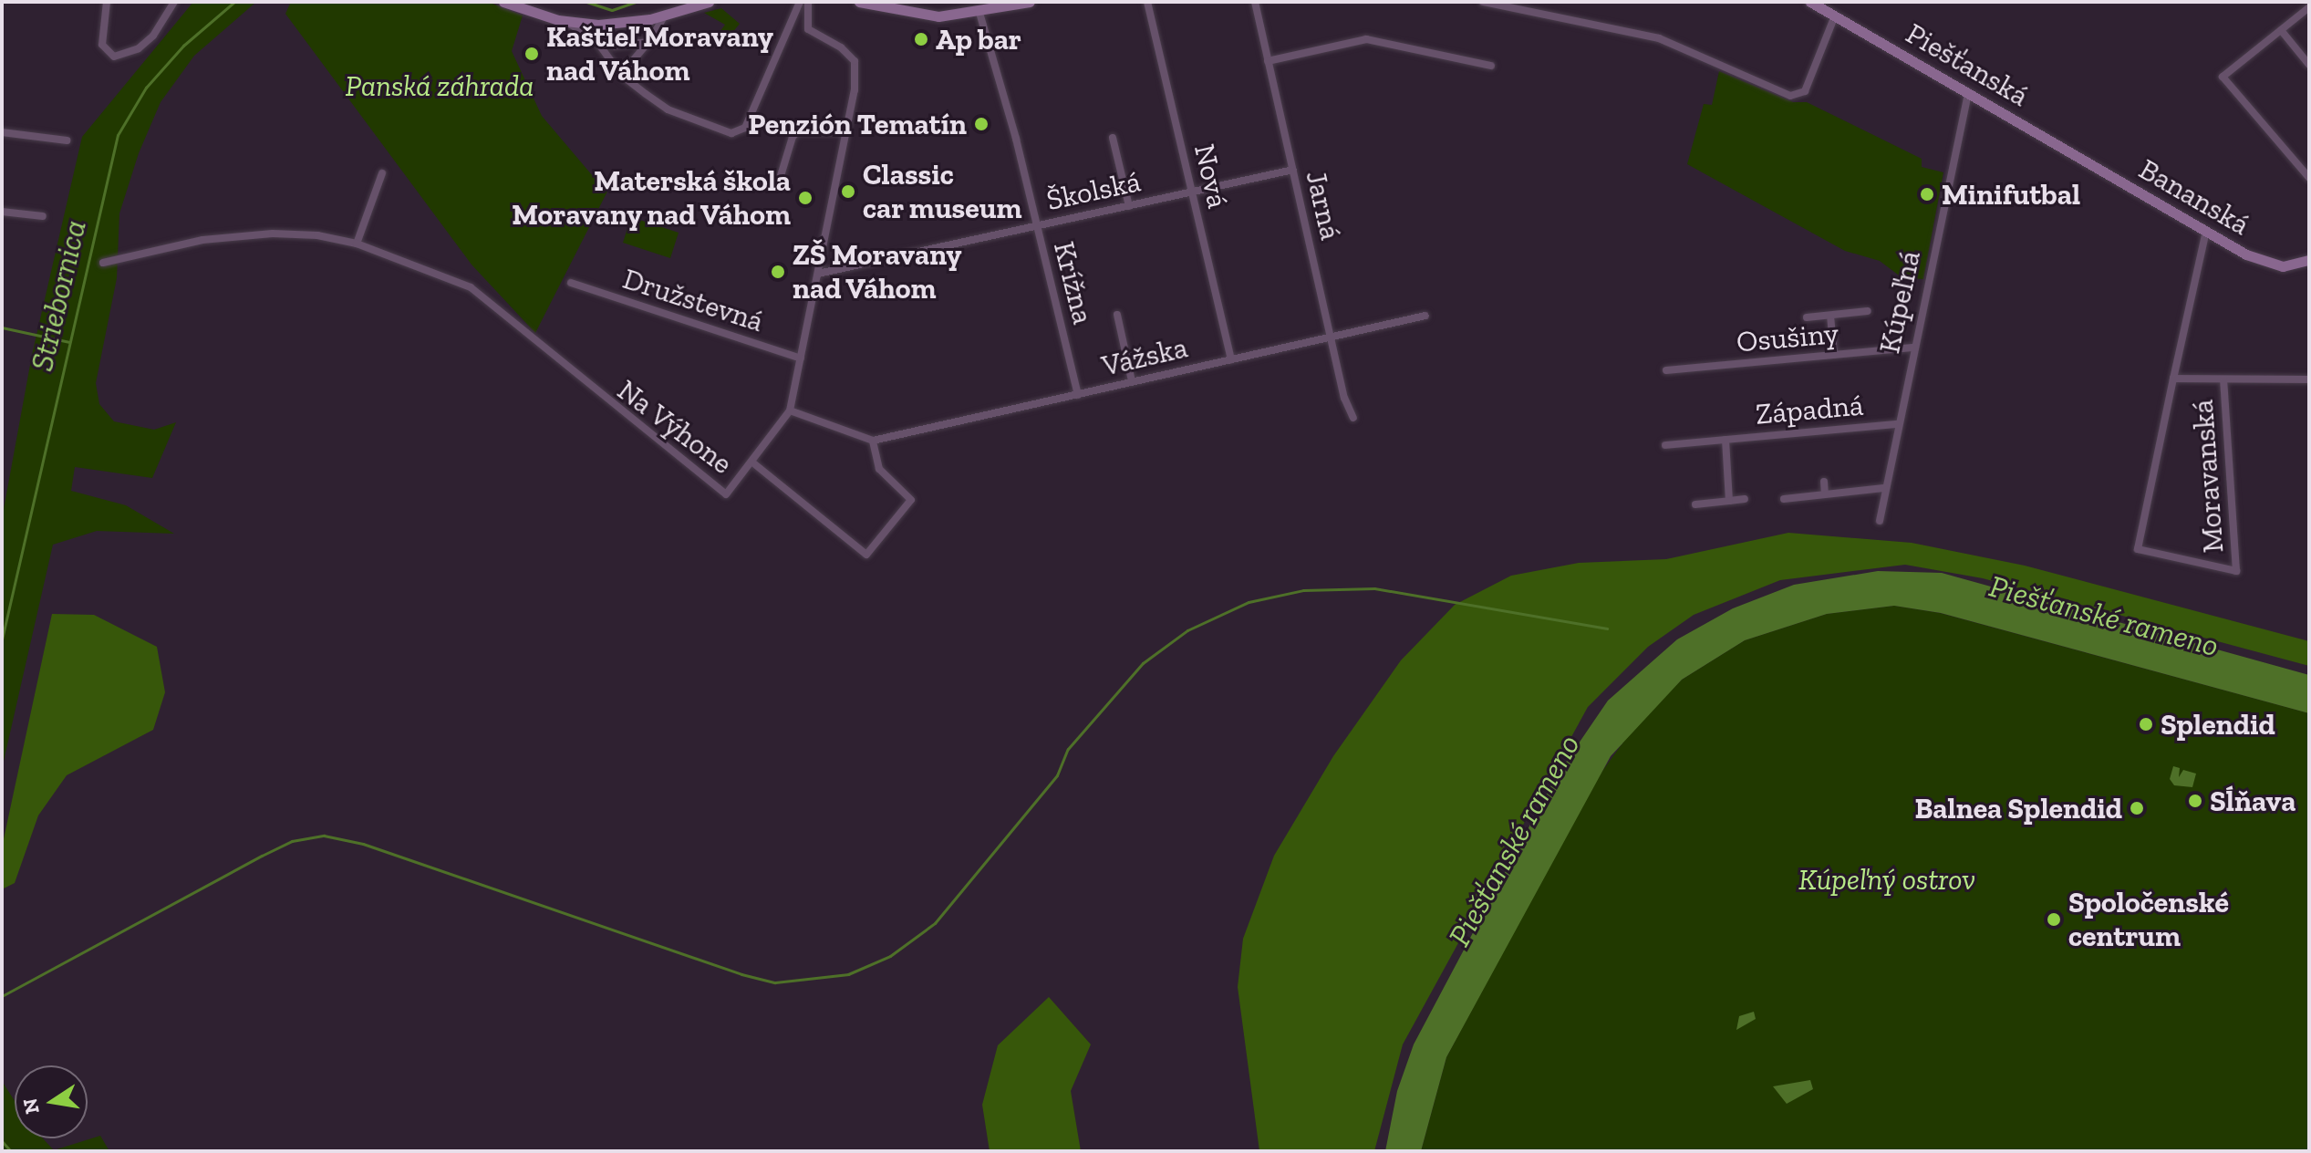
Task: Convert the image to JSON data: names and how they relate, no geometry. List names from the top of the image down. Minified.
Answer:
{"streets":{"main road":["Piešťanská","Bananská"],"street":["Nová","Školská","Jarná","Krížna","Družstevná","Kúpeľná","Osušiny","Vážska","Západná","Na Výhone","Moravanská"]},"crossings":[["Piešťanská","Bananská"],["Piešťanská","Kúpeľná"],["Nová","Školská"],["Nová","Vážska"],["Školská","Jarná"],["Školská","Krížna"],["Školská","Na Výhone"],["Bananská","Moravanská"],["Jarná","Vážska"],["Krížna","Vážska"],["Družstevná","Na Výhone"],["Kúpeľná","Osušiny"],["Kúpeľná","Západná"]],"water":["Striebornica","Piešťanské rameno"],"parks":["Panská záhrada","Kúpeľný ostrov"],"places":["Ap bar","Kaštieľ Moravany nad Váhom","Penzión Tematín","Classic car museum","Minifutbal","Materská škola Moravany nad Váhom","ZŠ Moravany nad Váhom","Splendid","Sĺňava","Balnea Splendid","Spoločenské centrum"],"north":"left"}
